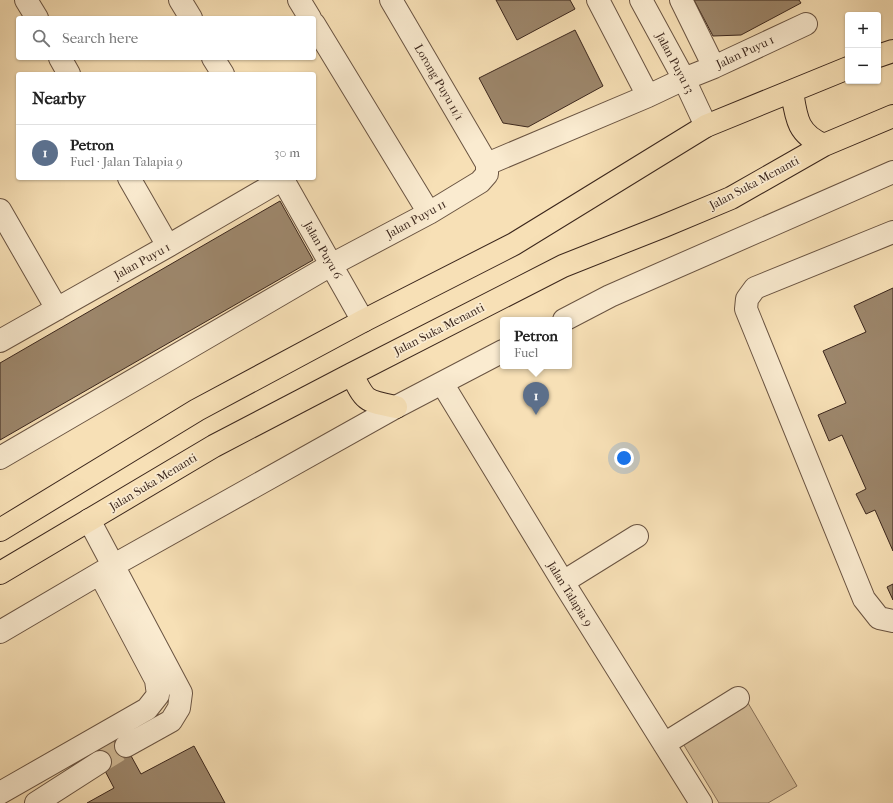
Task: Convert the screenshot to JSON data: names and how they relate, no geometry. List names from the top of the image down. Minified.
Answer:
{"streets":{"main road":["Jalan Suka Menanti"],"street":["Jalan Puyu 1","Jalan Puyu 13","Lorong Puyu 11/1","Jalan Puyu 11","Jalan Puyu 6","Jalan Talapia 9"]},"crossings":[["Jalan Puyu 1","Jalan Puyu 13"],["Jalan Puyu 1","Lorong Puyu 11/1"],["Jalan Puyu 1","Jalan Puyu 11"],["Lorong Puyu 11/1","Jalan Puyu 11"],["Jalan Puyu 11","Jalan Puyu 6"]],"page":{"map_buttons":["+","−"],"search":"Search here","heading":"Nearby","list":[{"mark":"1","name":"Petron","note":"Fuel · Jalan Talapia 9","value":"30 m"}],"popup":["Petron","Fuel"],"pins":"1"}}
